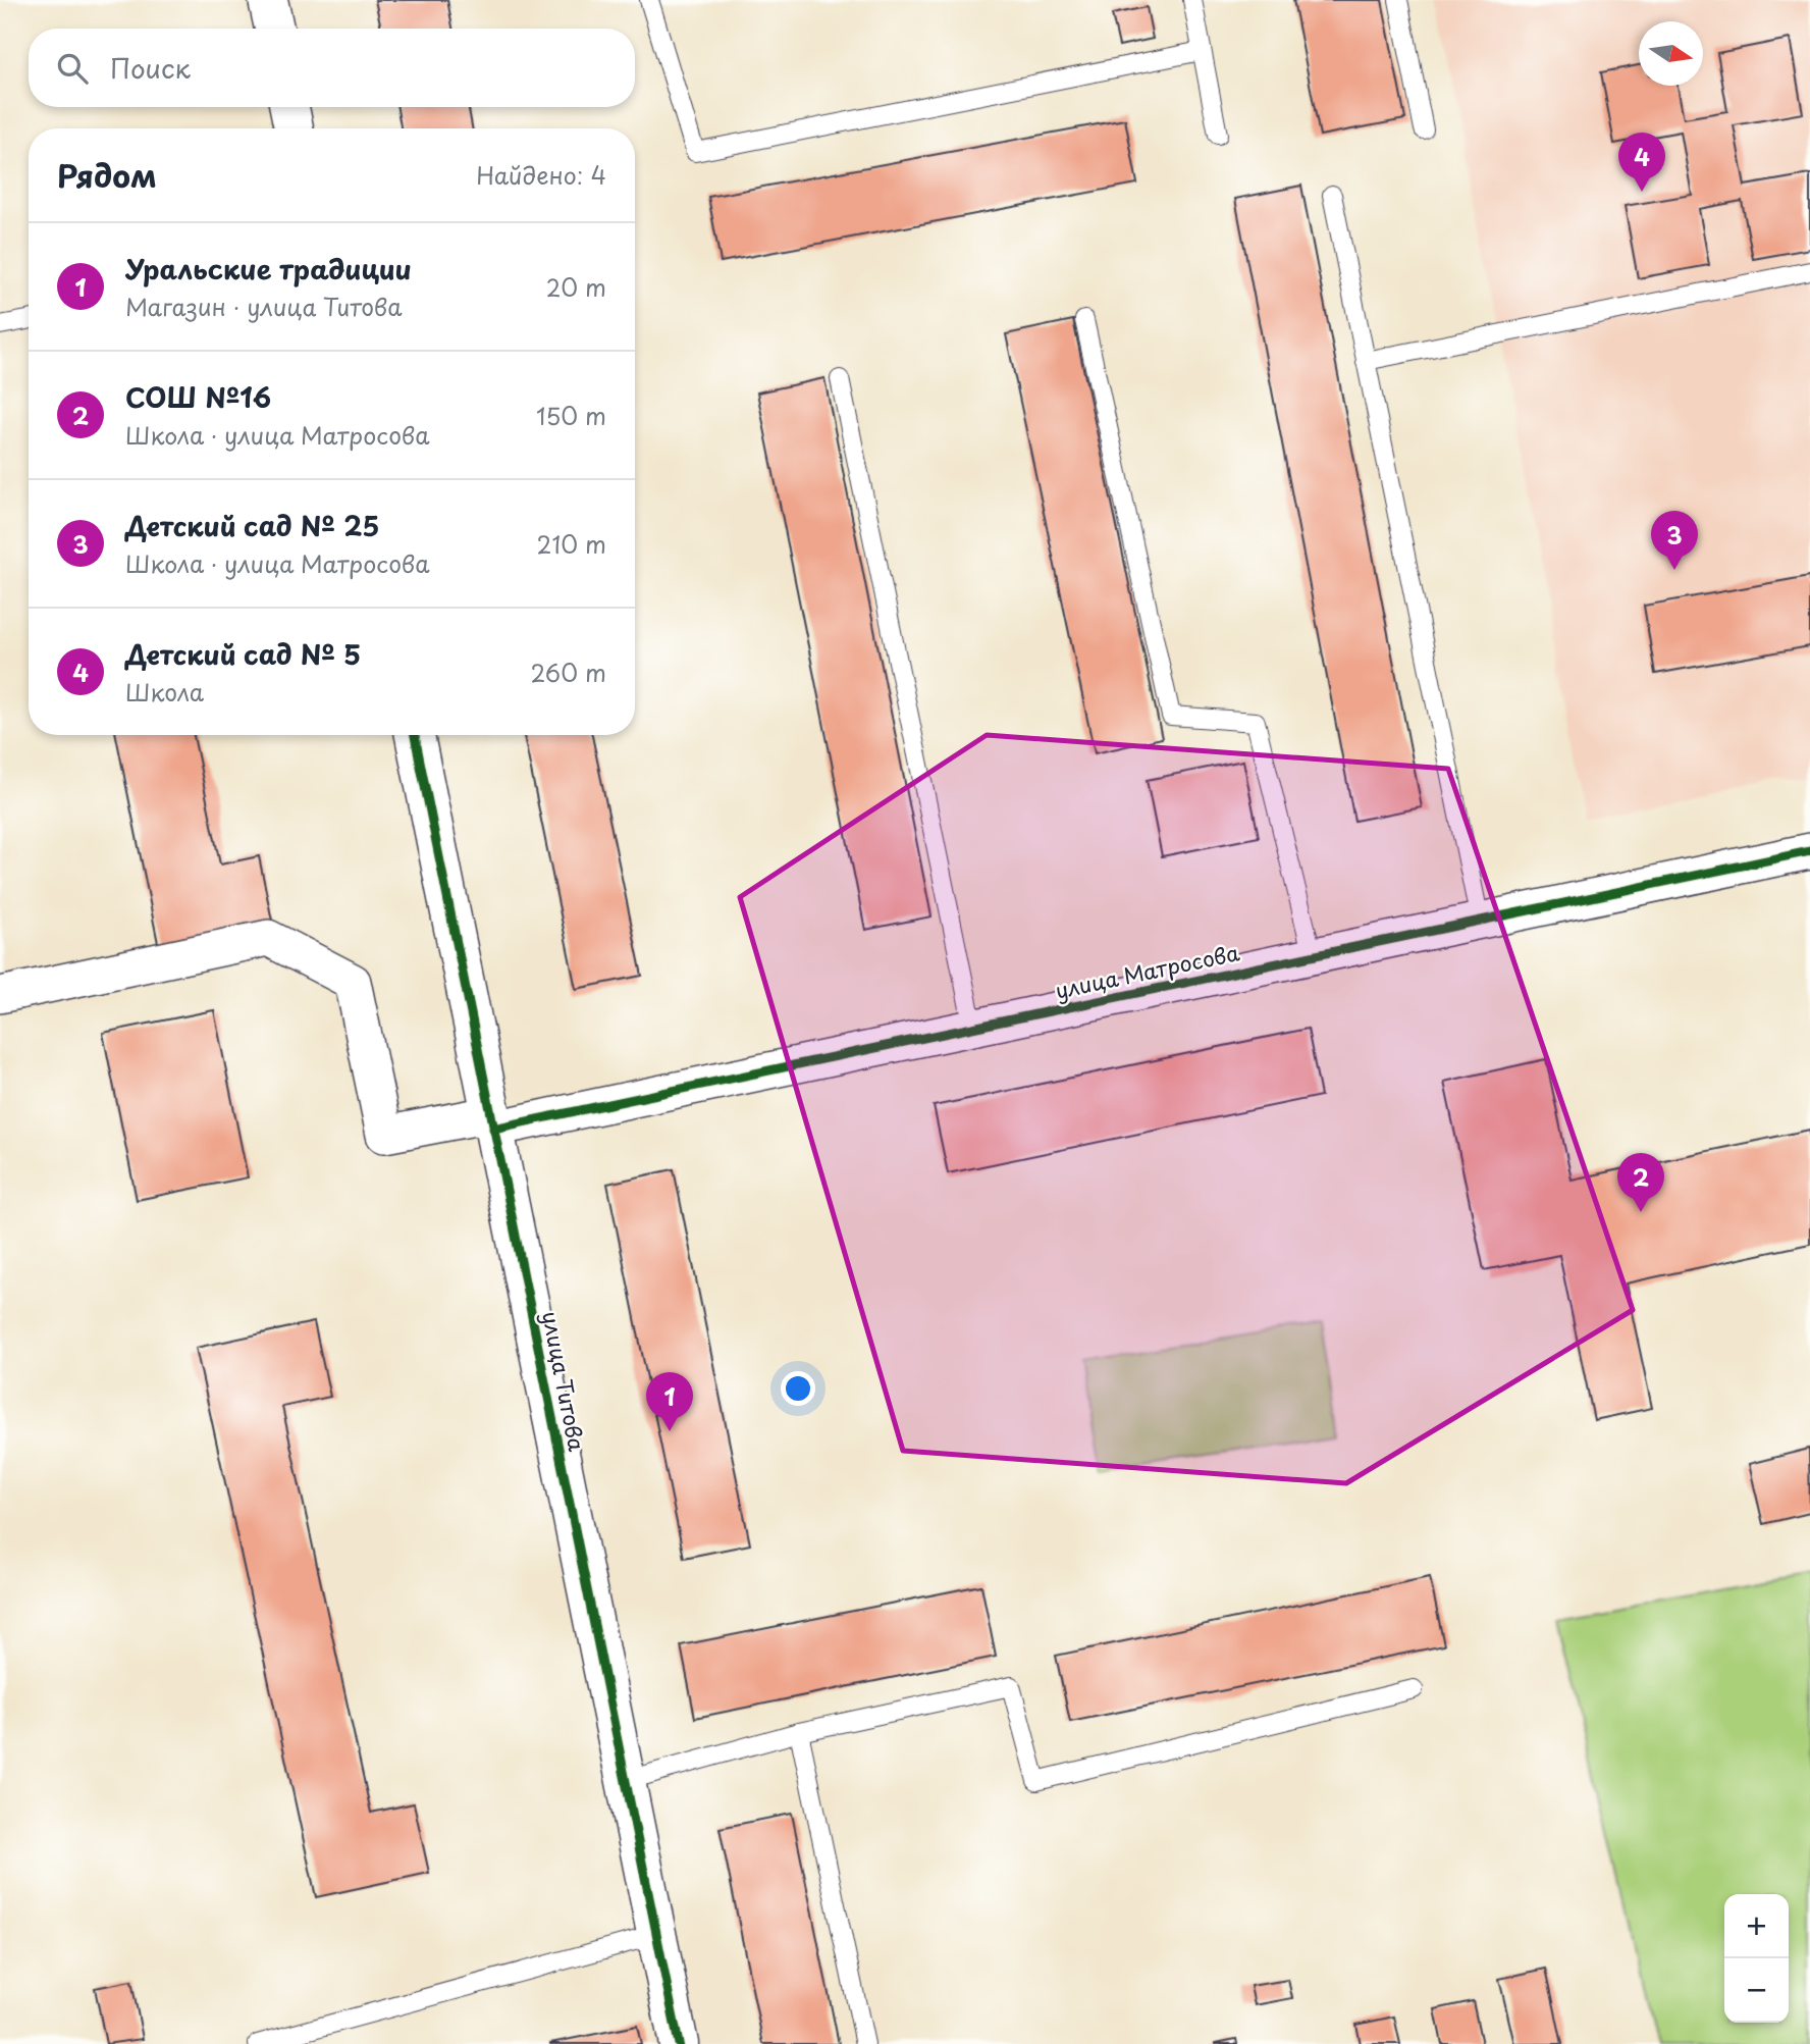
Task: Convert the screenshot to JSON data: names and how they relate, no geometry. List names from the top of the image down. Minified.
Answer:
{"streets":{"street":["улица Матросова","улица Титова"]},"crossings":[["улица Матросова","улица Титова"]],"north":"right","page":{"search":"Поиск","heading":["Рядом","Найдено: 4"],"pins":["4","3","2","1"],"list":[{"mark":"1","name":"Уральские традиции","note":"Магазин · улица Титова","value":"20 m"},{"mark":"2","name":"СОШ №16","note":"Школа · улица Матросова","value":"150 m"},{"mark":"3","name":"Детский сад № 25","note":"Школа · улица Матросова","value":"210 m"},{"mark":"4","name":"Детский сад № 5","note":"Школа","value":"260 m"}],"map_buttons":["+","−"]}}
